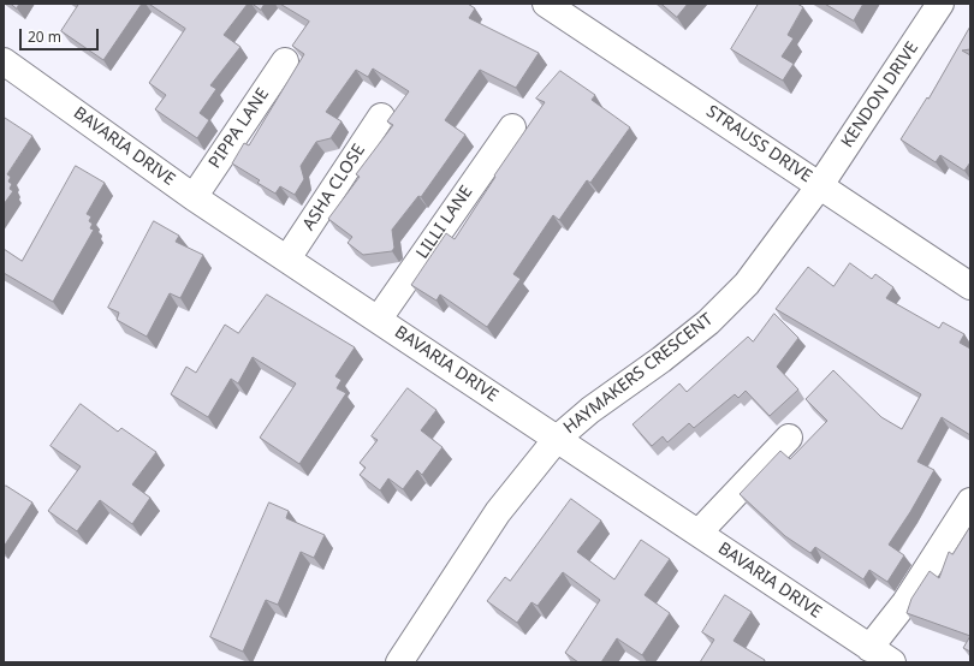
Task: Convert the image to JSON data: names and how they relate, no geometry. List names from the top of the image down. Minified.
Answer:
{"streets":{"street":["KENDON DRIVE","PIPPA LANE","STRAUSS DRIVE","BAVARIA DRIVE","ASHA CLOSE","LILLI LANE","HAYMAKERS CRESCENT"]},"crossings":[["KENDON DRIVE","STRAUSS DRIVE"],["KENDON DRIVE","HAYMAKERS CRESCENT"],["PIPPA LANE","BAVARIA DRIVE"],["STRAUSS DRIVE","HAYMAKERS CRESCENT"],["BAVARIA DRIVE","ASHA CLOSE"],["BAVARIA DRIVE","LILLI LANE"],["BAVARIA DRIVE","HAYMAKERS CRESCENT"]],"scale_bar":"20 m"}
